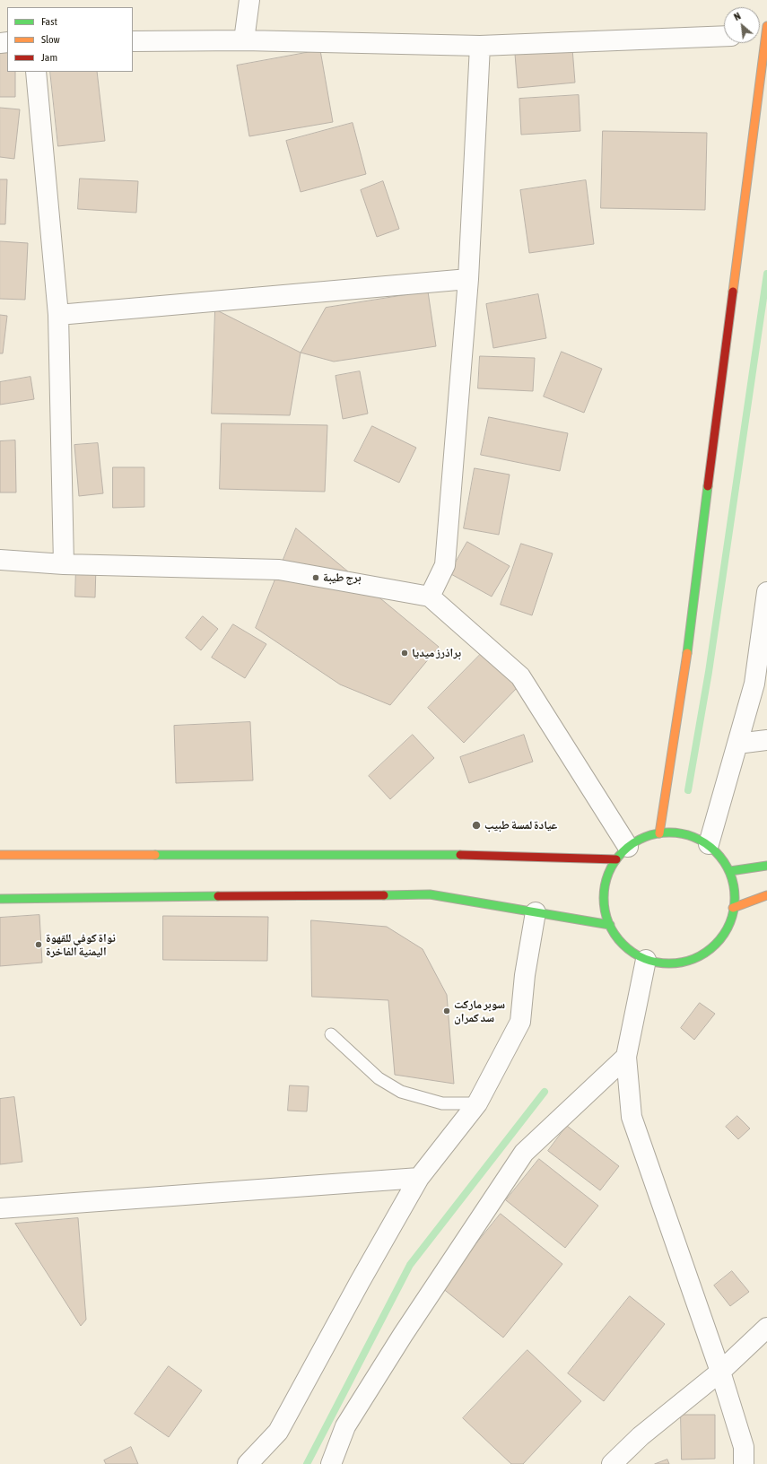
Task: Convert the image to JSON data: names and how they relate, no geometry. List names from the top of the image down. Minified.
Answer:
{"places":["برج طيبة","براذرز ميديا","عيادة لمسة طبيب","نواة كوفي للقهوة اليمنية الفاخرة","سوبر ماركت سد كمران"],"legend":["Fast","Slow","Jam"],"north":"top left"}
